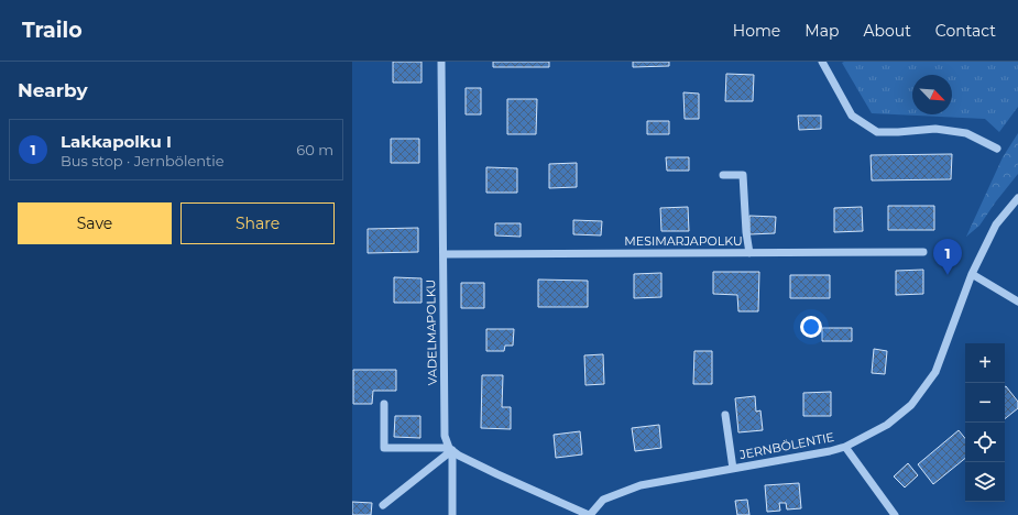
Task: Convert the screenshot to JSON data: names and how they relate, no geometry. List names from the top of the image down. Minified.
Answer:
{"streets":{"street":["MESIMARJAPOLKU","VADELMAPOLKU","JERNBÖLENTIE"]},"crossings":[["MESIMARJAPOLKU","VADELMAPOLKU"]],"north":"bottom right","page":{"header":"Trailo","nav":["Home","Map","About","Contact"],"heading":"Nearby","list":[{"mark":"1","name":"Lakkapolku I","note":"Bus stop · Jernbölentie","value":"60 m"}],"buttons":["Save","Share"],"pins":"1","map_buttons":["+","−"]}}
